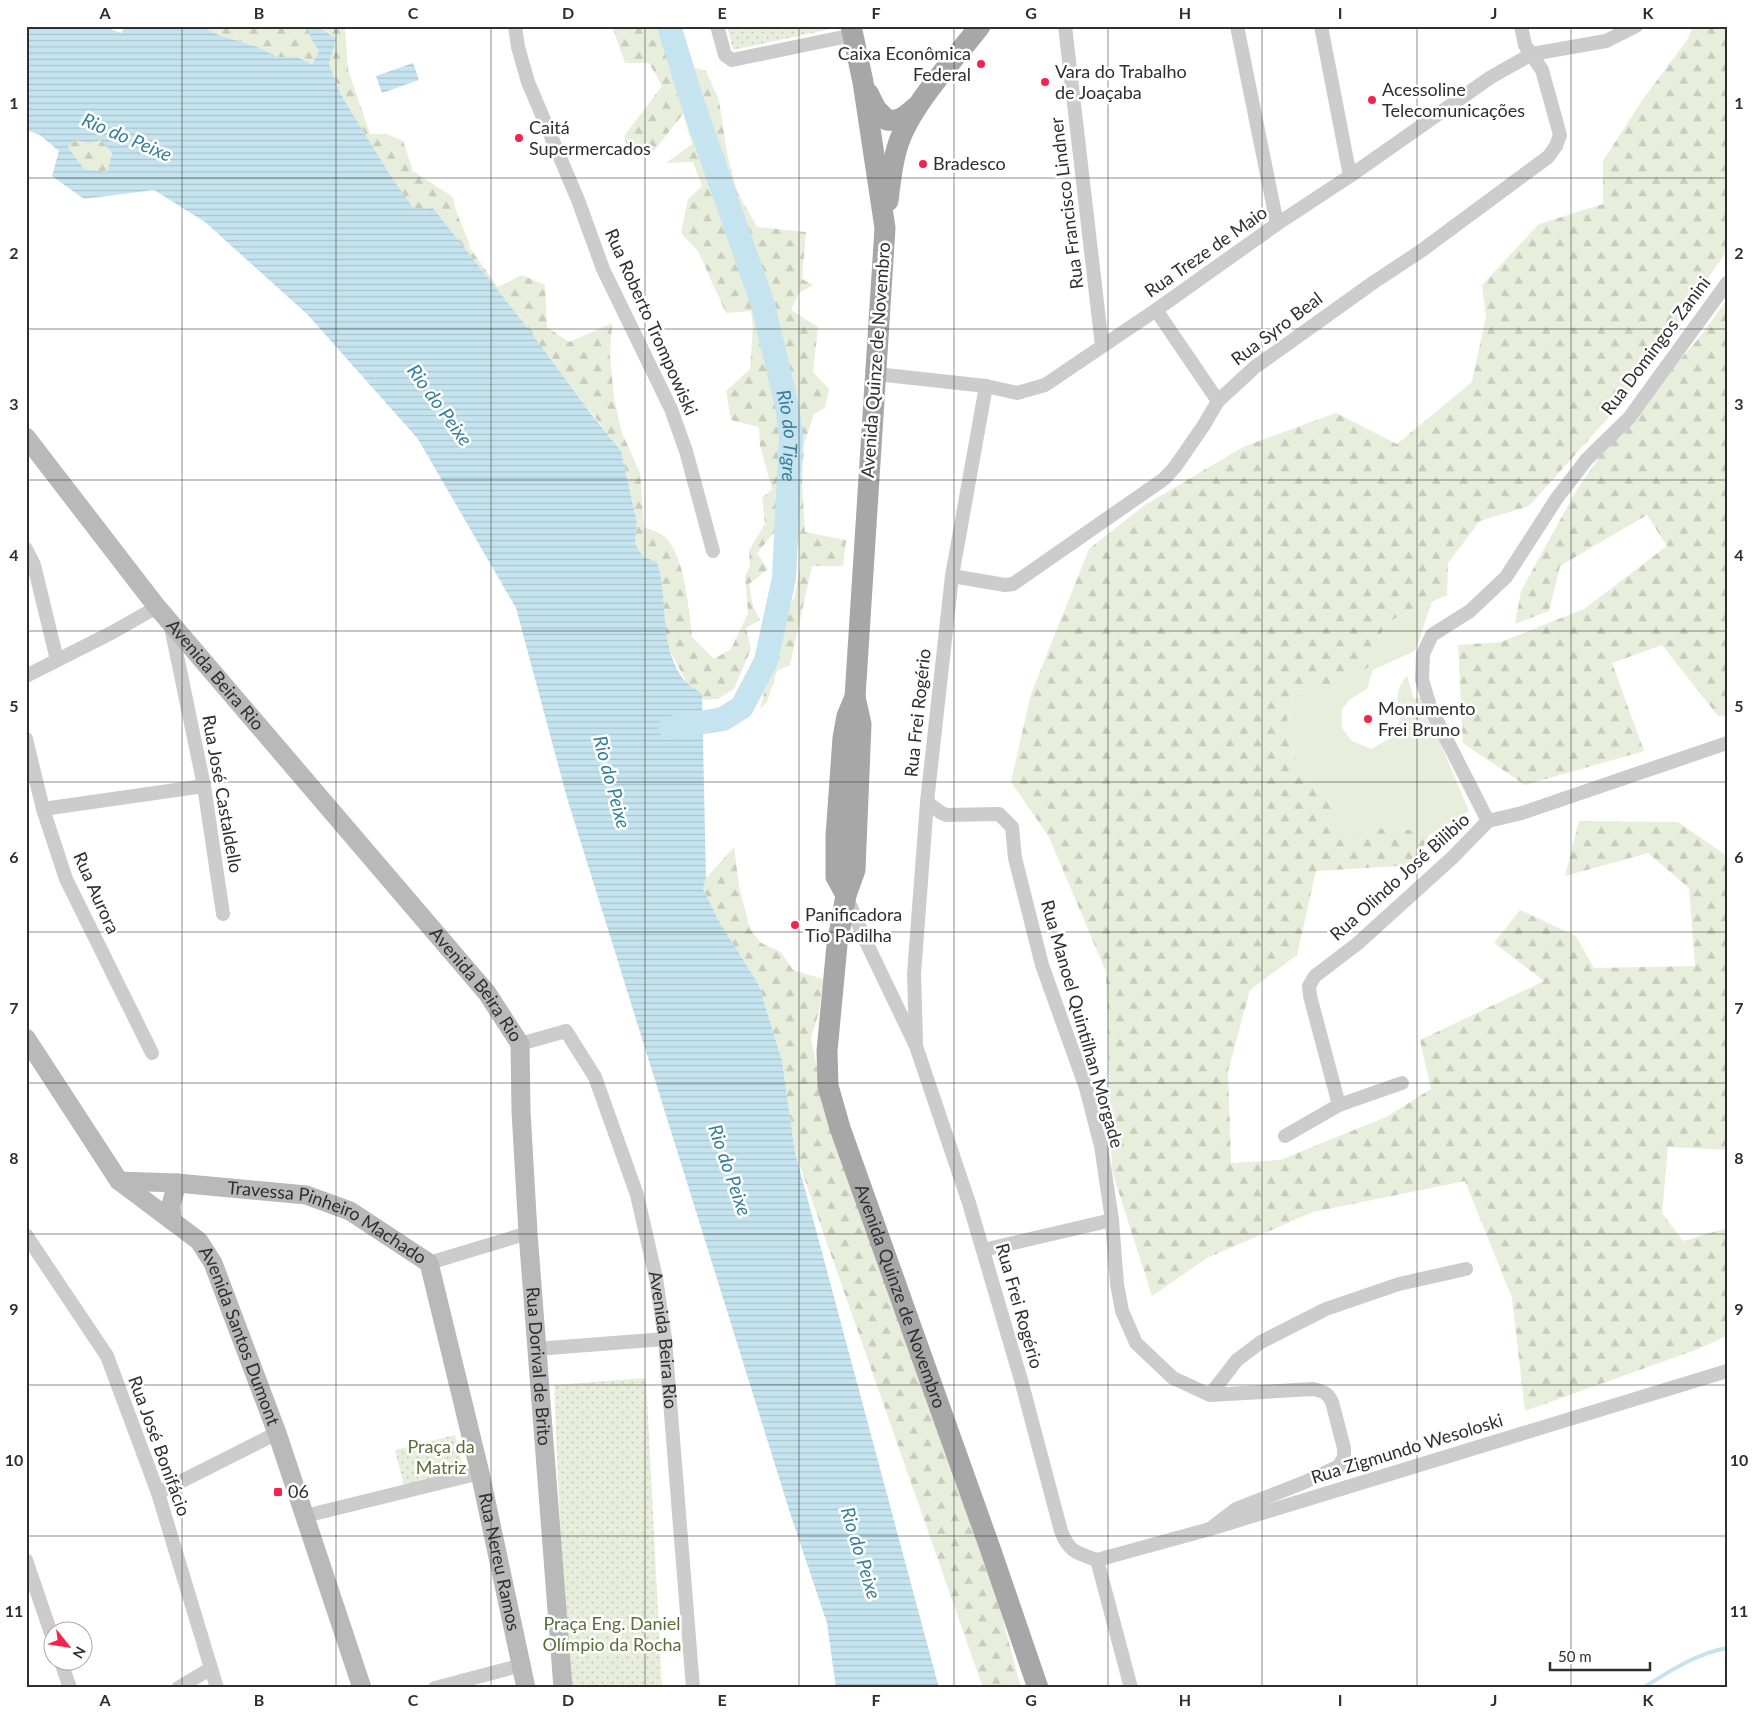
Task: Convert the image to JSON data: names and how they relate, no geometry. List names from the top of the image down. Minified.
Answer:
{"streets":{"main road":["Avenida Quinze de Novembro"],"street":["Rua Francisco Lindner","Rua Treze de Maio","Rua Roberto Trompowiski","Rua Syro Beal","Rua Domingos Zanini","Avenida Beira Rio","Rua Frei Rogério","Rua José Castaldello","Rua Olindo José Bilibio","Rua Aurora","Rua Manoel Quintilhan Morgade","Travessa Pinheiro Machado","Avenida Santos Dumont","Rua Dorival de Brito","Rua José Bonifácio","Rua Zigmundo Wesoloski","Rua Nereu Ramos"]},"crossings":[["Rua Francisco Lindner","Rua Treze de Maio"],["Rua Treze de Maio","Rua Syro Beal"],["Rua Treze de Maio","Avenida Quinze de Novembro"],["Rua Treze de Maio","Rua Frei Rogério"],["Rua Syro Beal","Rua Frei Rogério"],["Rua Domingos Zanini","Rua Olindo José Bilibio"],["Avenida Quinze de Novembro","Rua Frei Rogério"],["Avenida Beira Rio","Rua José Castaldello"],["Avenida Beira Rio","Rua Dorival de Brito"],["Rua Frei Rogério","Rua Manoel Quintilhan Morgade"],["Rua Frei Rogério","Rua Zigmundo Wesoloski"],["Rua Manoel Quintilhan Morgade","Rua Zigmundo Wesoloski"],["Travessa Pinheiro Machado","Avenida Santos Dumont"],["Travessa Pinheiro Machado","Rua Dorival de Brito"],["Travessa Pinheiro Machado","Rua Nereu Ramos"]],"water":["Rio do Peixe","Rio do Tigre"],"parks":["Praça da Matriz","Praça Eng. Daniel Olímpio da Rocha"],"places":{"other":["Caixa Econômica Federal","Vara do Trabalho de Joaçaba","Acessoline Telecomunicações","Caitá Supermercados","Bradesco","Monumento Frei Bruno","Panificadora Tio Padilha"],"transit":["06"]},"scale_bar":"50 m","north":"bottom right","grid":{"columns":["A","B","C","D","E","F","G","H","I","J","K"],"rows":["1","2","3","4","5","6","7","8","9","10","11"]}}
